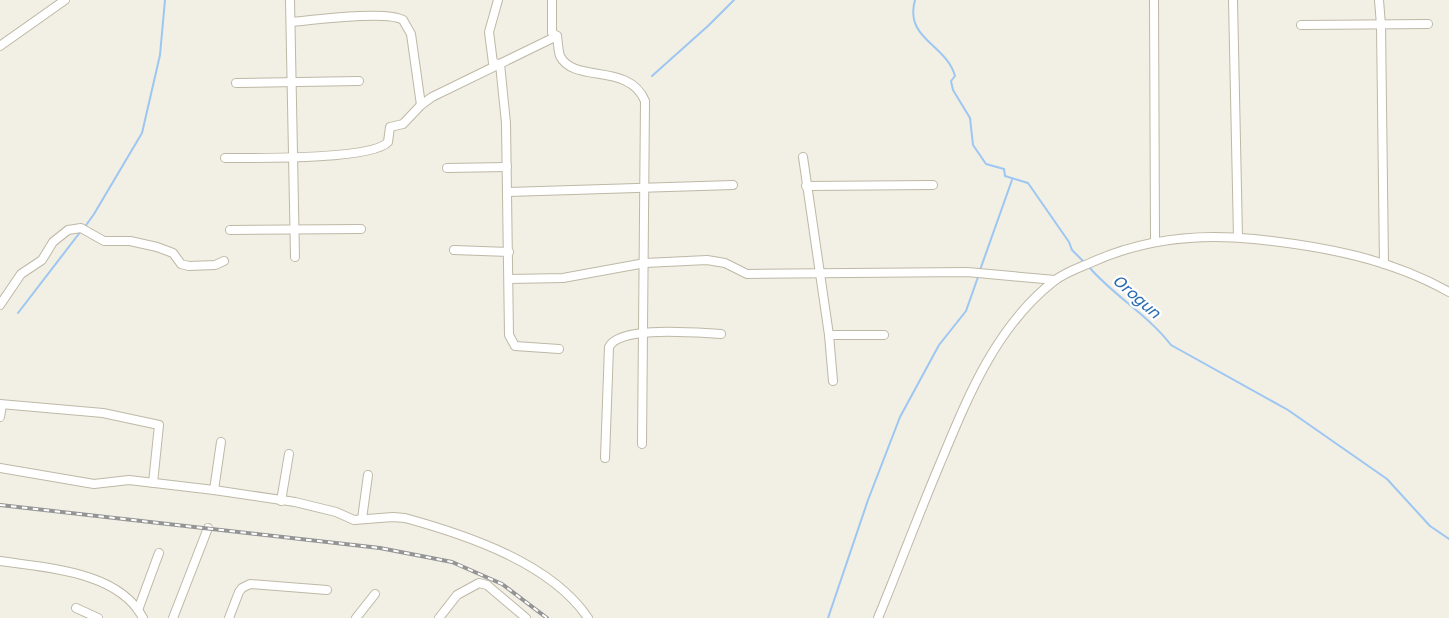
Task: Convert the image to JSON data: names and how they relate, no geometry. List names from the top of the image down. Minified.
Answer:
{"water":["Orogun"]}
